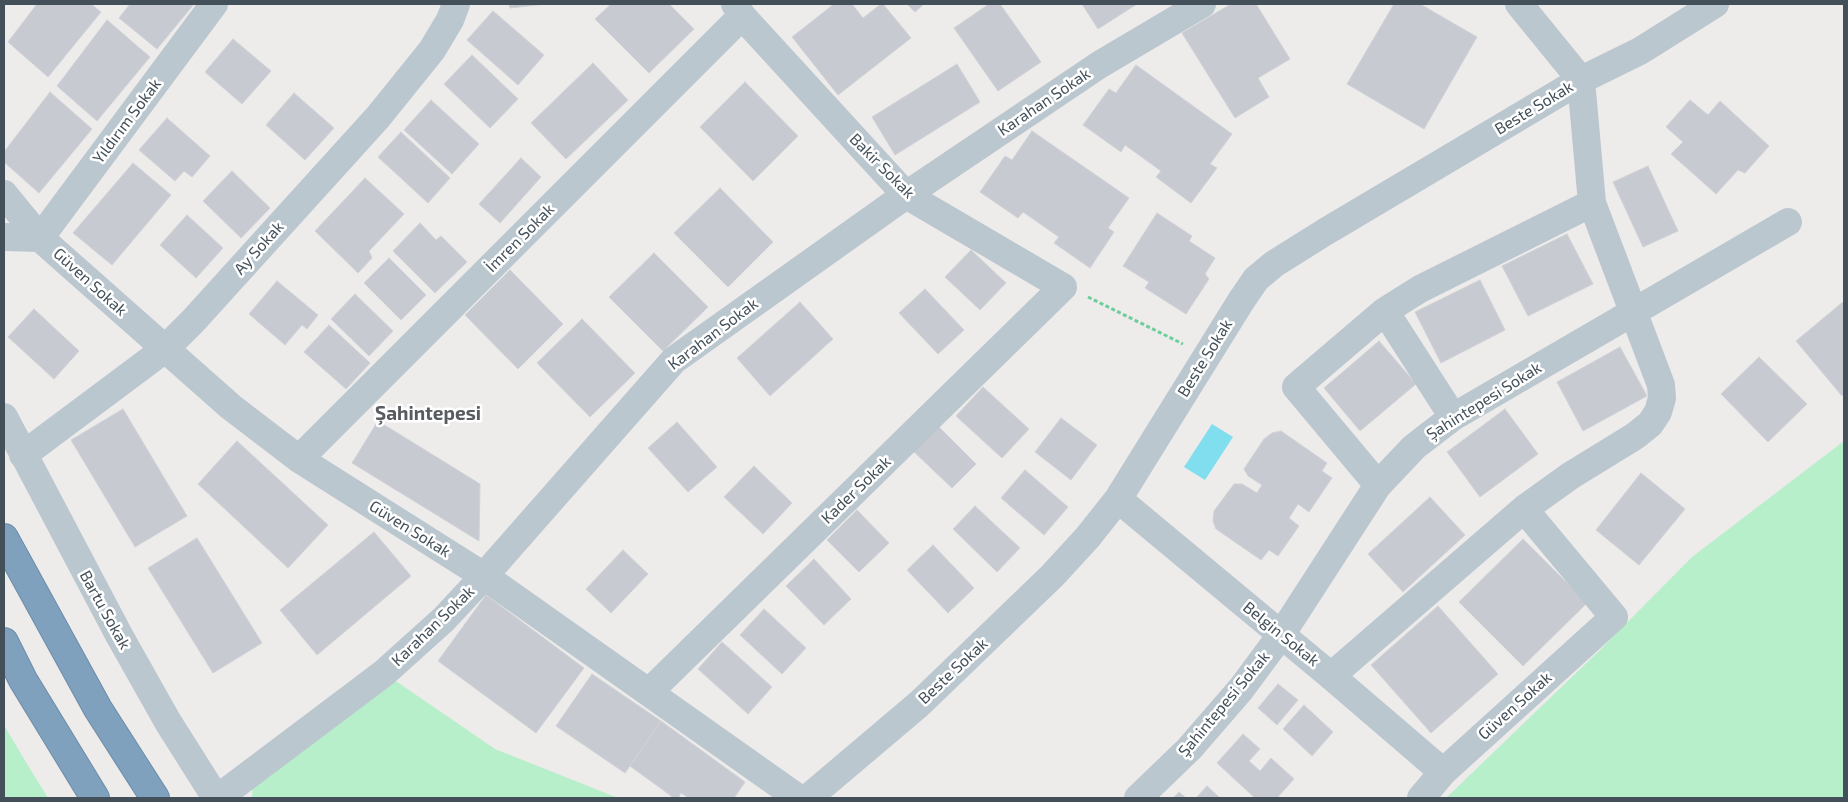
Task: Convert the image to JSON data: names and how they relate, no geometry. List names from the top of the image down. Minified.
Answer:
{"streets":{"street":["Karahan Sokak","Beste Sokak","Yıldırım Sokak","Bakir Sokak","İmren Sokak","Ay Sokak","Güven Sokak","Şahintepesi Sokak","Kader Sokak","Bartu Sokak","Belgin Sokak"]},"crossings":[["Karahan Sokak","Bakir Sokak"],["Karahan Sokak","Güven Sokak"],["Karahan Sokak","Bartu Sokak"],["Beste Sokak","Güven Sokak"],["Beste Sokak","Şahintepesi Sokak"],["Beste Sokak","Belgin Sokak"],["Yıldırım Sokak","Güven Sokak"],["Bakir Sokak","İmren Sokak"],["Bakir Sokak","Kader Sokak"],["İmren Sokak","Güven Sokak"],["Ay Sokak","Güven Sokak"],["Ay Sokak","Bartu Sokak"],["Güven Sokak","Kader Sokak"],["Güven Sokak","Belgin Sokak"],["Şahintepesi Sokak","Belgin Sokak"]],"districts":["Şahintepesi"]}
